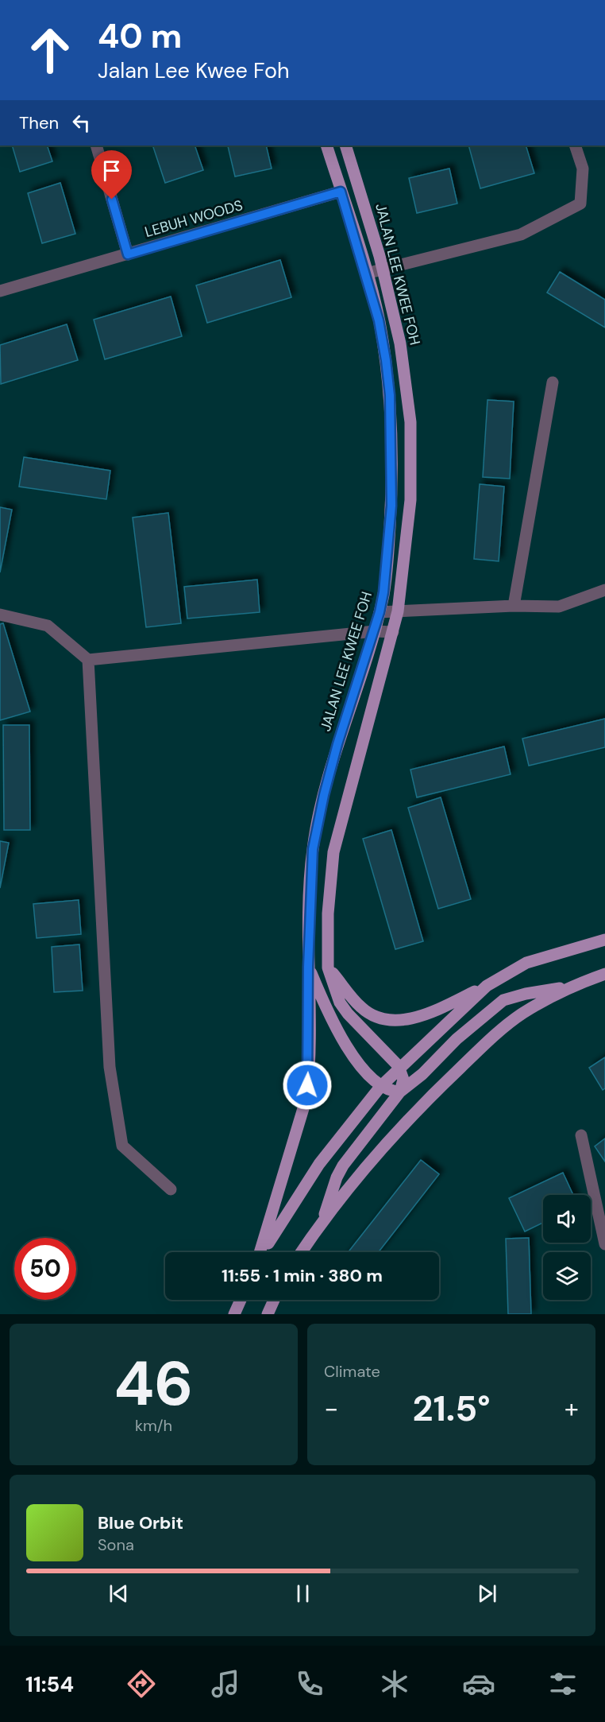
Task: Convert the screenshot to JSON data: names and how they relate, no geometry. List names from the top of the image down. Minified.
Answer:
{"streets":{"main road":["JALAN LEE KWEE FOH"],"street":["LEBUH WOODS"]},"crossings":[["LEBUH WOODS","JALAN LEE KWEE FOH"]],"page":{"turn":["40 m","Jalan Lee Kwee Foh"],"then":"Then","limit":"50","trip":"11:55 · 1 min · 380 m","tile":[["46","km/h"],"Climate"],"heat":["−","21.5°","+"],"song":["Blue Orbit","Sona"],"tabs":"11:54"}}
